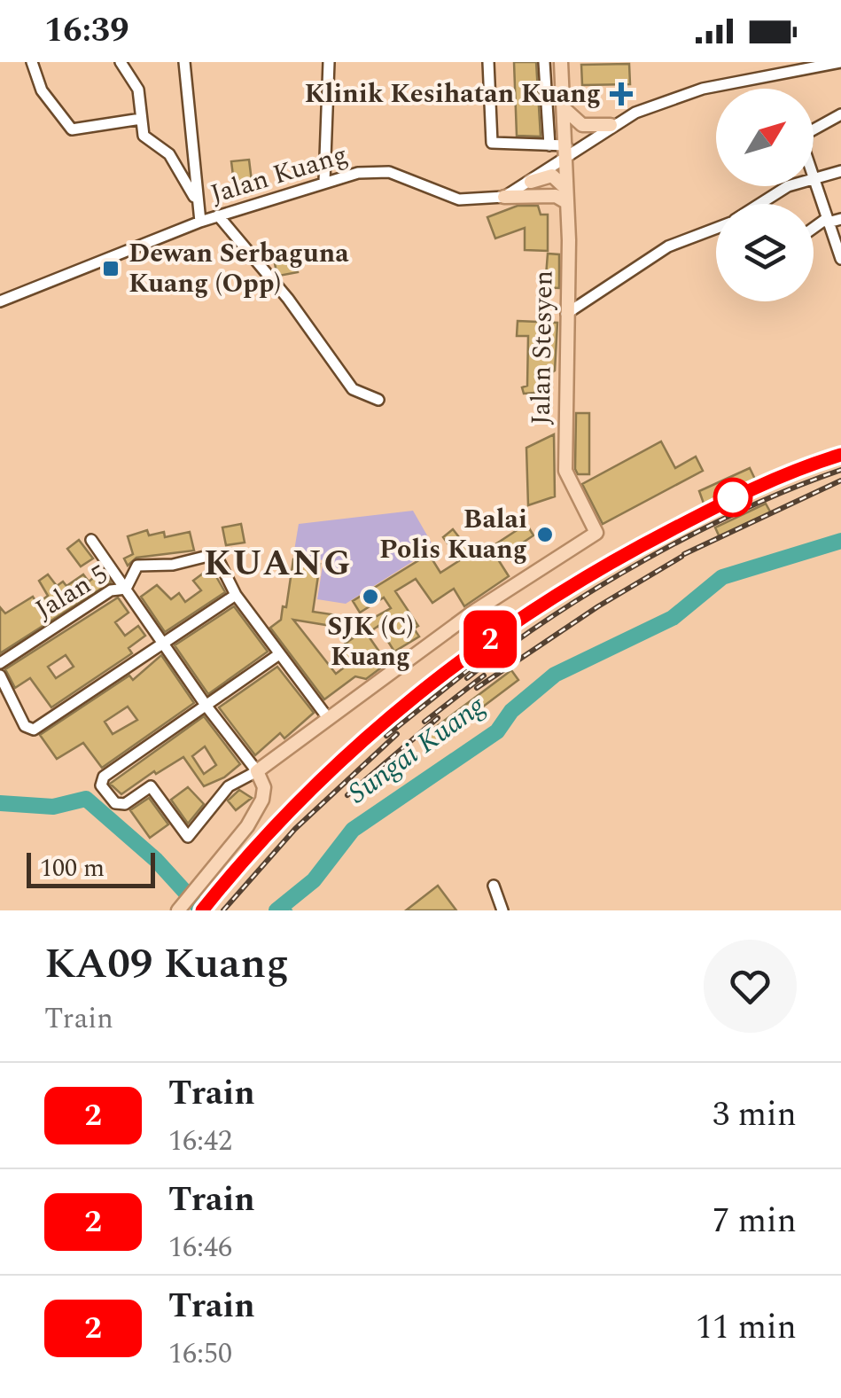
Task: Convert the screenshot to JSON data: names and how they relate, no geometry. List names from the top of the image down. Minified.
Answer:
{"streets":{"main road":["Jalan Stesyen"],"street":["Jalan Kuang","Jalan 5"]},"crossings":[["Jalan Kuang","Jalan Stesyen"]],"districts":["KUANG"],"water":["Sungai Kuang"],"places":{"health":["Klinik Kesihatan Kuang"],"transit":["Dewan Serbaguna Kuang (Opp)"],"other":["Balai Polis Kuang","SJK (C) Kuang"]},"scale_bar":"100 m","north":"top right","page":{"status":"16:39","on_map":"2","scale":"100 m","heading":["KA09 Kuang","Train"],"list":[{"mark":"2","name":"Train","note":"16:42","value":"3 min"},{"mark":"2","name":"Train","note":"16:46","value":"7 min"},{"mark":"2","name":"Train","note":"16:50","value":"11 min"}]}}
